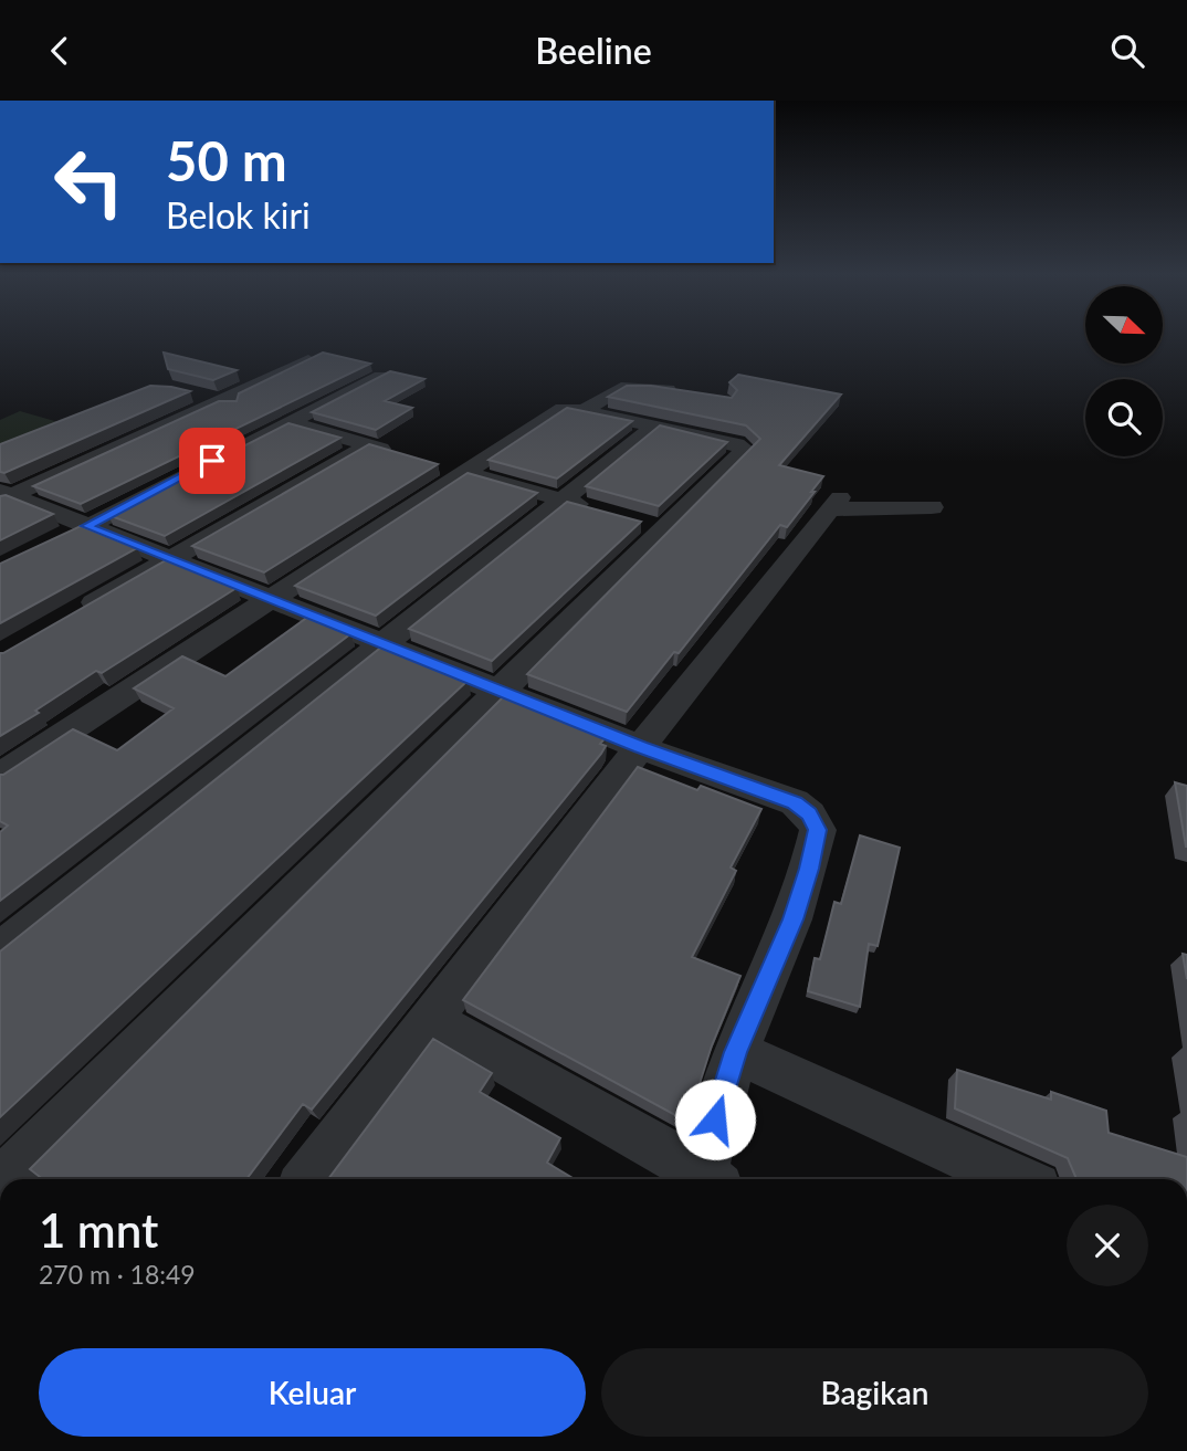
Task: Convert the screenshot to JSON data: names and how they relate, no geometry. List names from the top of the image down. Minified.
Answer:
{"north":"bottom right","page":{"header":"Beeline","turn":["50 m","Belok kiri"],"heading":["1 mnt","270 m · 18:49"],"buttons":["Keluar","Bagikan"]}}
